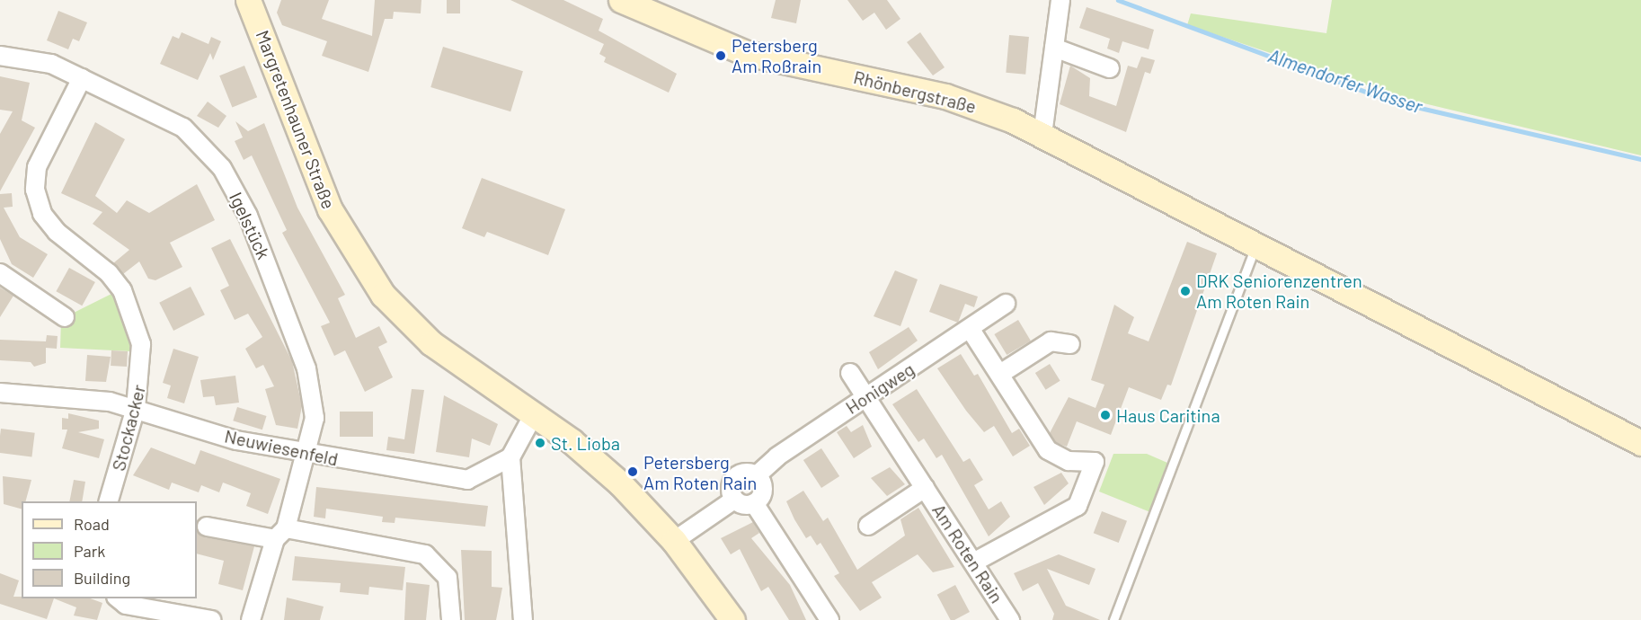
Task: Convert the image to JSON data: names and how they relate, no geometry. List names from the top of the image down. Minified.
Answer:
{"streets":{"street":["Rhönbergstraße","Margretenhauner Straße","Igelstück","Honigweg","Stockacker","Neuwiesenfeld","Am Roten Rain"]},"crossings":[["Igelstück","Stockacker"],["Igelstück","Neuwiesenfeld"],["Honigweg","Am Roten Rain"],["Stockacker","Neuwiesenfeld"]],"water":["Almendorfer Wasser"],"places":["Petersberg Am Roßrain","DRK Seniorenzentren Am Roten Rain","Haus Caritina","St. Lioba","Petersberg Am Roten Rain"],"legend":["Road","Park","Building"]}
